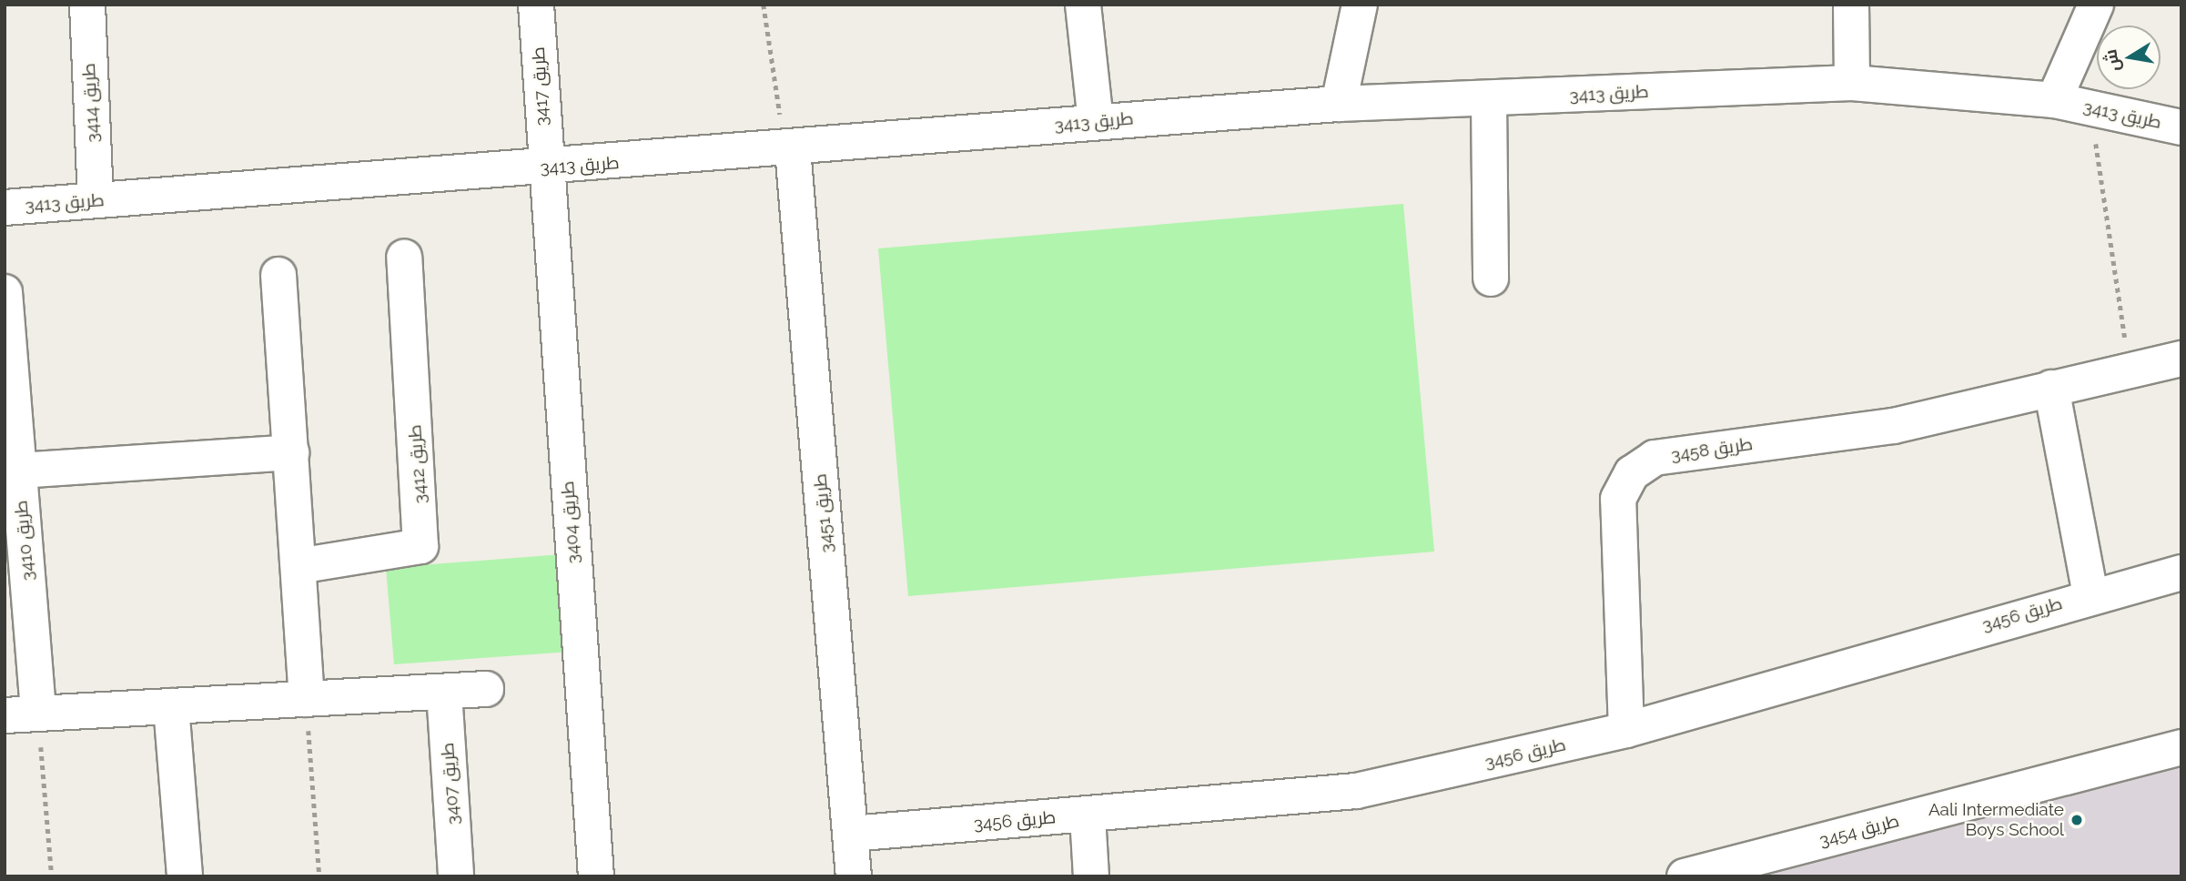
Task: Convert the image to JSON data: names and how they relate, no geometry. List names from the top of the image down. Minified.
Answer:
{"streets":{"street":["طريق 3417","طريق 3413","طريق 3414","طريق 3458","طريق 3412","طريق 3451","طريق 3404","طريق 3410","طريق 3456","طريق 3407","طريق 3454"]},"crossings":[["طريق 3417","طريق 3413"],["طريق 3417","طريق 3404"],["طريق 3413","طريق 3414"],["طريق 3413","طريق 3451"],["طريق 3413","طريق 3404"],["طريق 3458","طريق 3456"],["طريق 3451","طريق 3456"]],"places":["Aali Intermediate Boys School"],"north":"left"}
